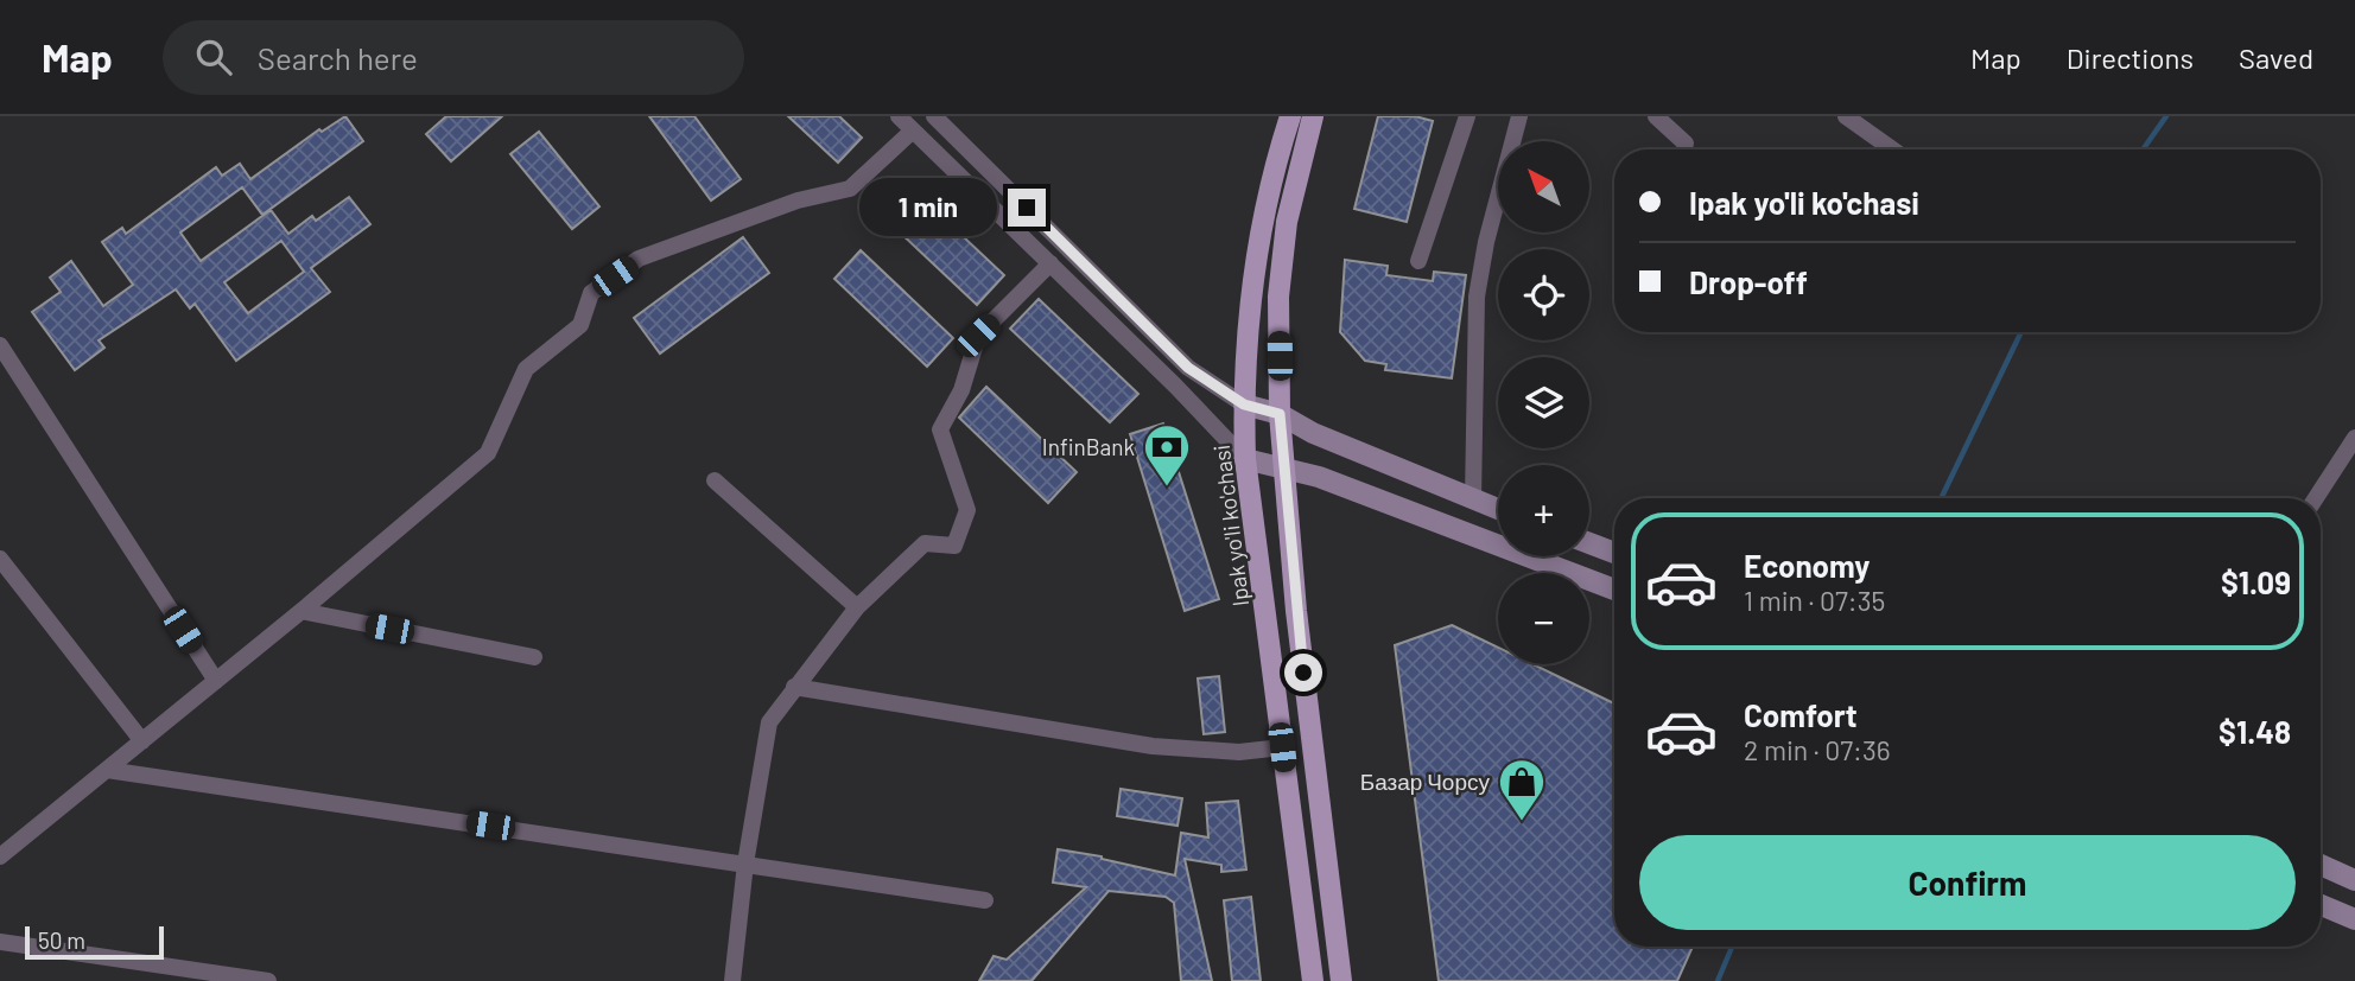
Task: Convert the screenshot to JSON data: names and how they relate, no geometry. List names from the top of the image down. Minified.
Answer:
{"streets":{"main road":["Ipak yo'li ko'chasi"]},"places":{"bank":["InfinBank"],"shop":["Базар Чорсу"]},"scale_bar":"50 m","north":"top left","page":{"header":"Map","search":"Search here","nav":["Map","Directions","Saved"],"map_buttons":["+","−"],"banner":["Ipak yo'li ko'chasi","Drop-off"],"bubble":"1 min","list":[{"name":"Economy","note":"1 min · 07:35","value":"$1.09"},{"name":"Comfort","note":"2 min · 07:36","value":"$1.48"}],"buttons":"Confirm","scale":"50 m"}}
